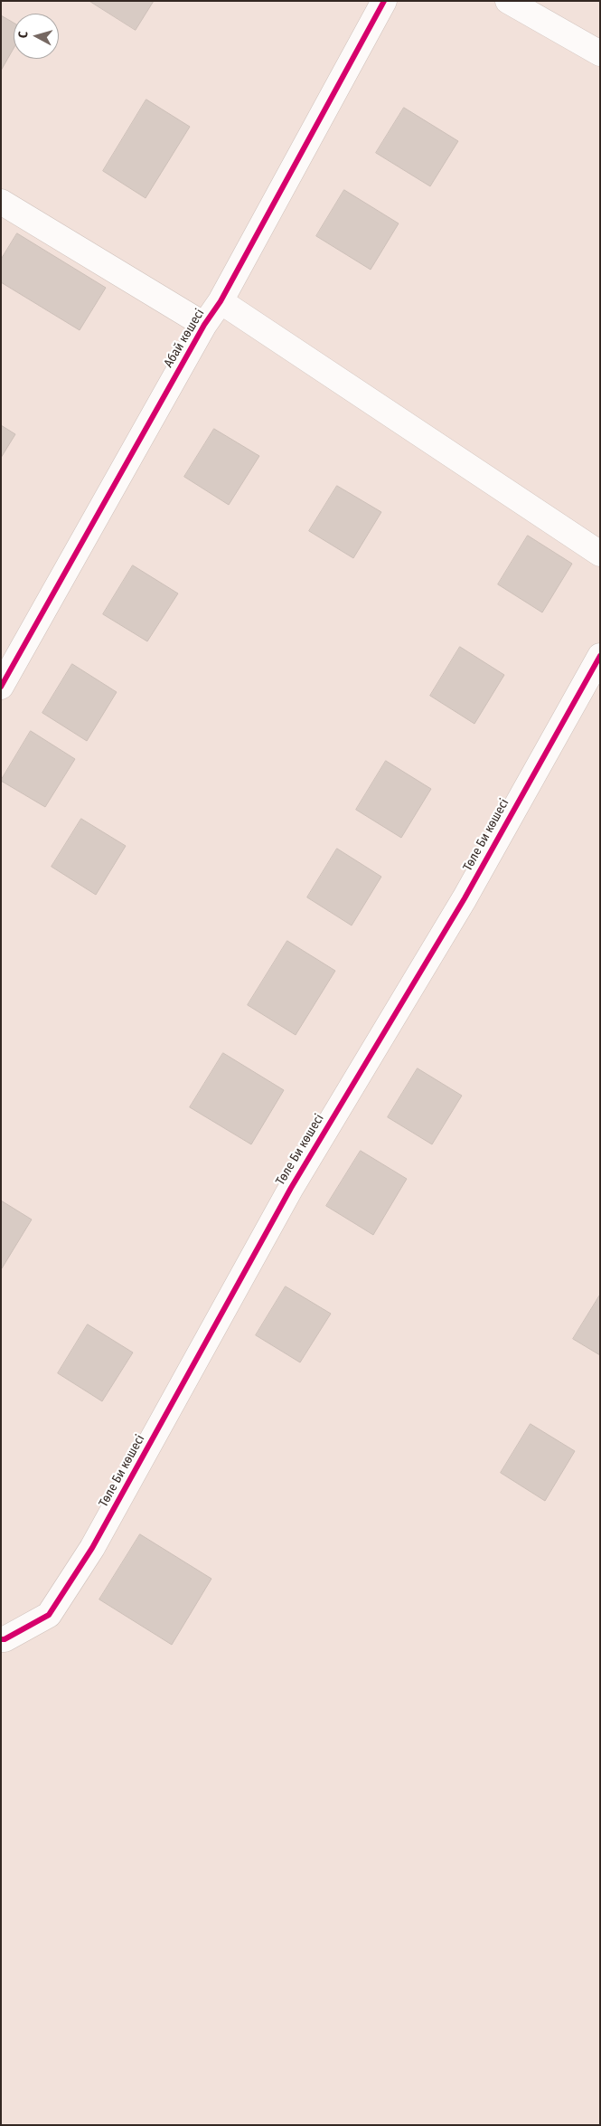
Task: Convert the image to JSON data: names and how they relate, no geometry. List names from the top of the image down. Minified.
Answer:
{"streets":{"street":["Абай көшесі","Төле Би көшесі"]},"north":"left"}
